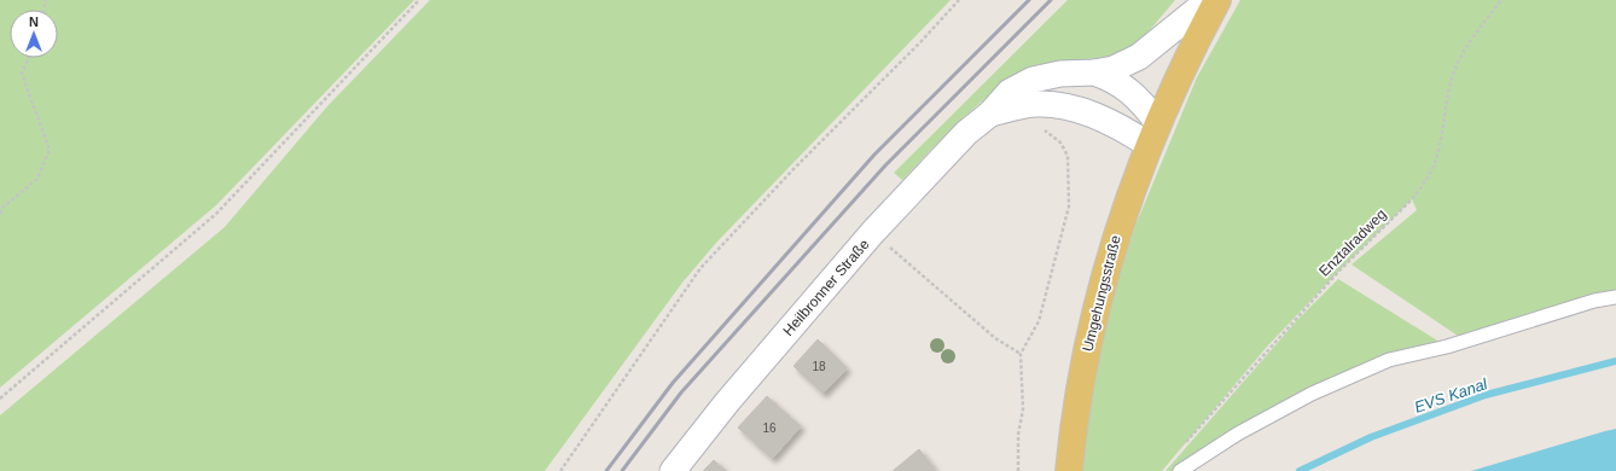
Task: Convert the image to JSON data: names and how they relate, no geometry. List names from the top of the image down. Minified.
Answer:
{"streets":{"main road":["Umgehungsstraße"],"street":["Heilbronner Straße"],"path":["Enztalradweg"]},"crossings":[["Heilbronner Straße","Umgehungsstraße"]],"water":["EVS Kanal"],"house_numbers":["18","16"],"north":"top"}
